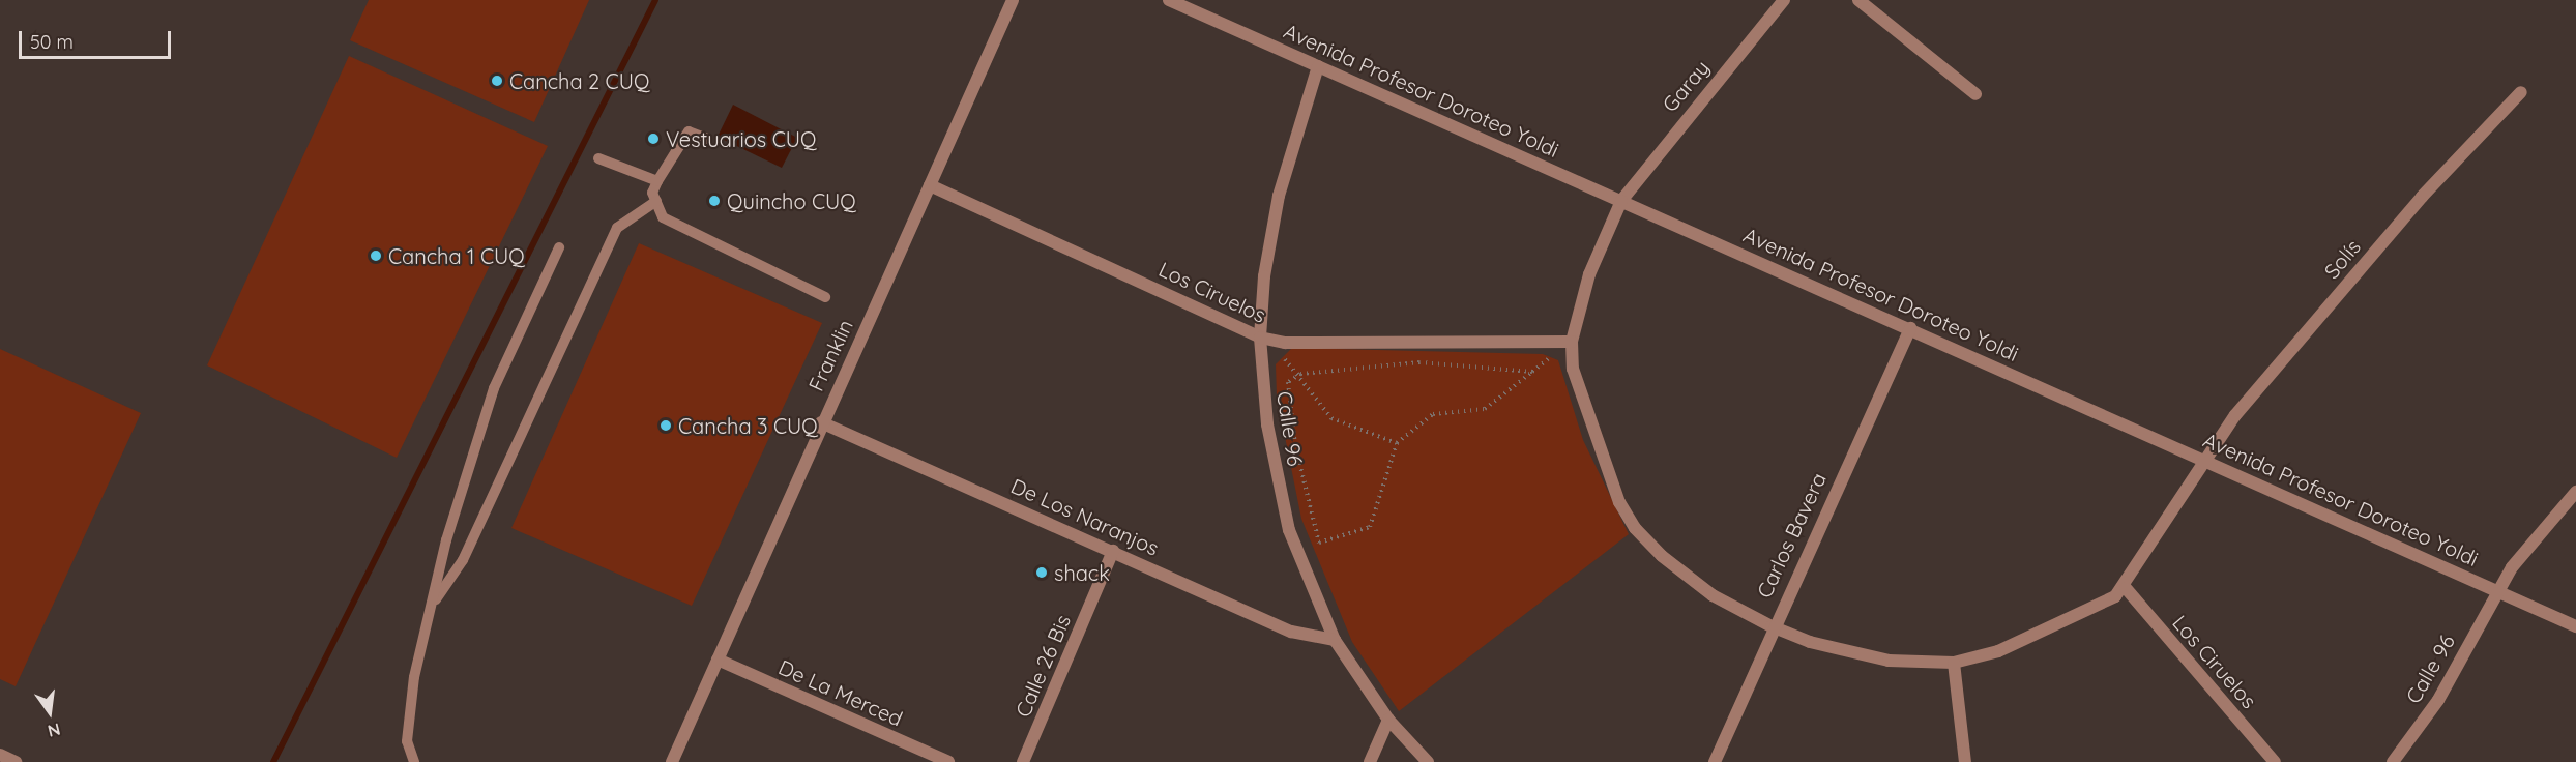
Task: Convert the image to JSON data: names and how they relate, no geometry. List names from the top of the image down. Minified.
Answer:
{"streets":{"street":["Garay","Avenida Profesor Doroteo Yoldi","Solís","Los Ciruelos","Franklin","Calle 96","De Los Naranjos","Carlos Bavera","Calle 26 Bis","De La Merced"]},"crossings":[["Garay","Avenida Profesor Doroteo Yoldi"],["Garay","Los Ciruelos"],["Garay","Carlos Bavera"],["Avenida Profesor Doroteo Yoldi","Solís"],["Avenida Profesor Doroteo Yoldi","Calle 96"],["Avenida Profesor Doroteo Yoldi","Carlos Bavera"],["Solís","Los Ciruelos"],["Los Ciruelos","Franklin"],["Los Ciruelos","Calle 96"],["Franklin","De Los Naranjos"],["Franklin","De La Merced"],["Calle 96","De Los Naranjos"],["De Los Naranjos","Calle 26 Bis"]],"places":["Cancha 2 CUQ","Vestuarios CUQ","Quincho CUQ","Cancha 1 CUQ","Cancha 3 CUQ","shack"],"scale_bar":"50 m","north":"bottom"}
